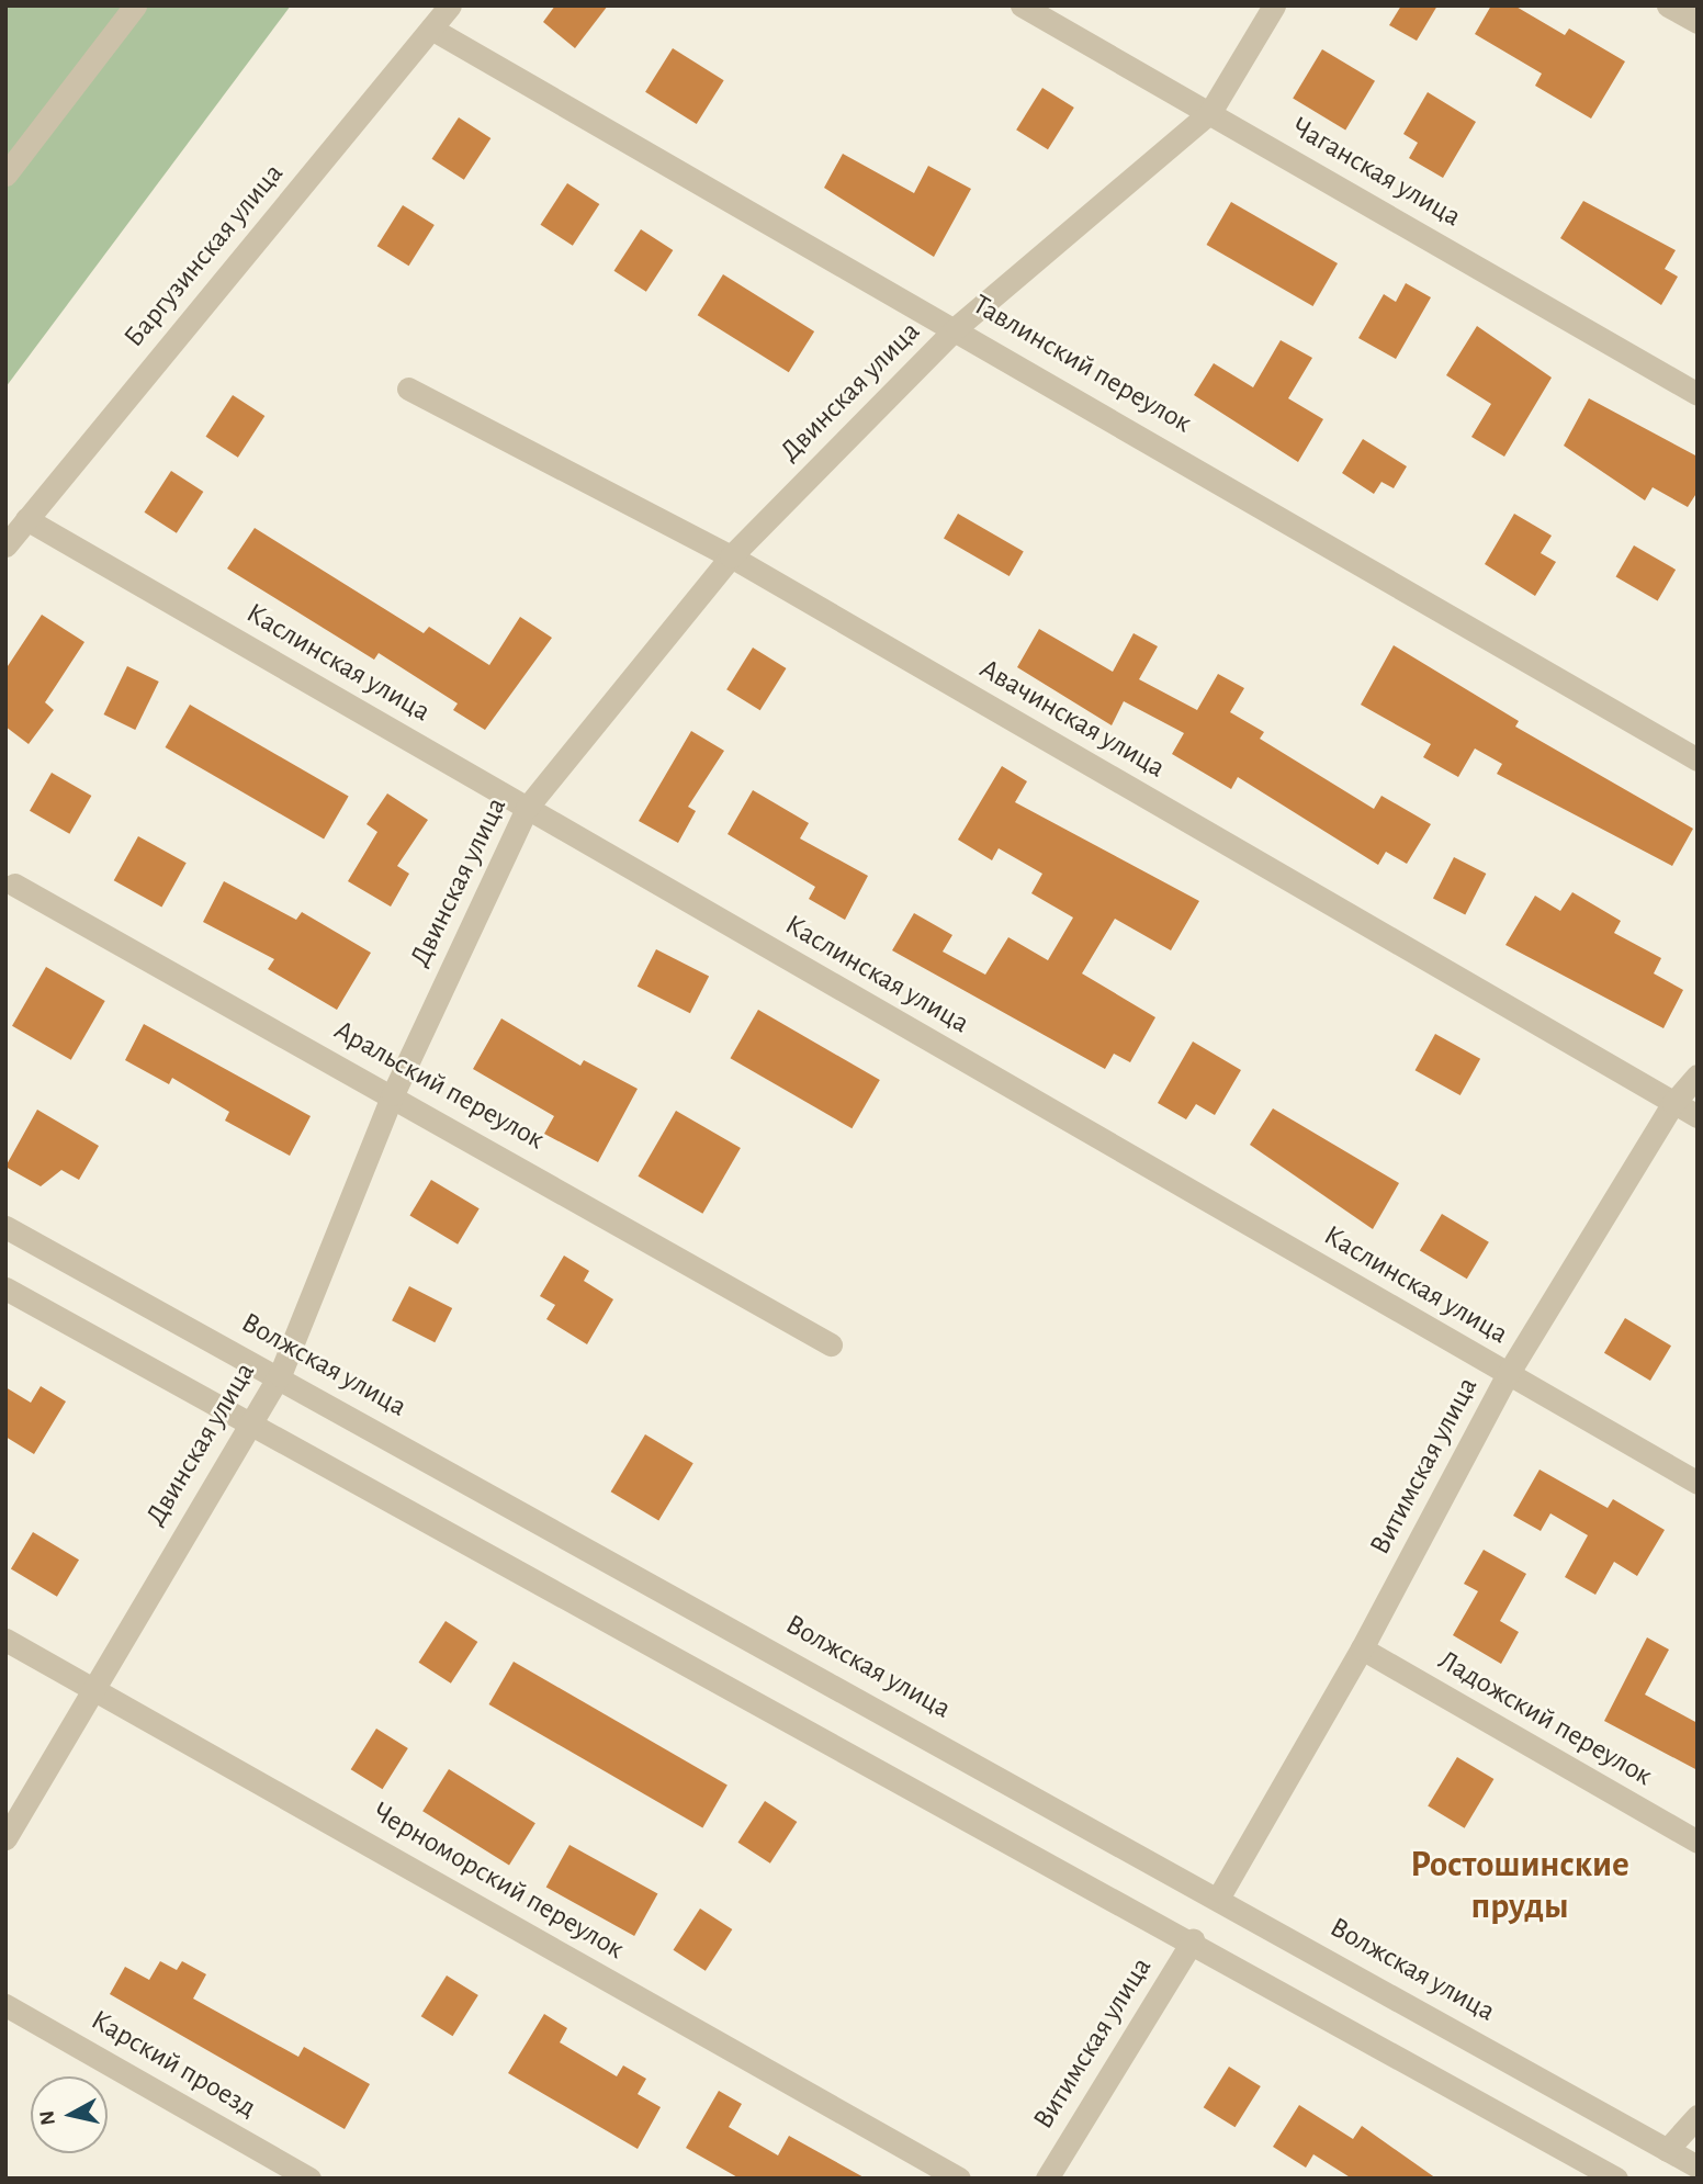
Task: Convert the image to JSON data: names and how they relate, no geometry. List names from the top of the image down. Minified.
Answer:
{"streets":{"street":["Чаганская улица","Баргузинская улица","Тавлинский переулок","Двинская улица","Каслинская улица","Авачинская улица","Аральский переулок","Волжская улица","Витимская улица","Ладожский переулок","Черноморский переулок","Карский проезд"]},"crossings":[["Чаганская улица","Двинская улица"],["Баргузинская улица","Тавлинский переулок"],["Баргузинская улица","Каслинская улица"],["Тавлинский переулок","Двинская улица"],["Двинская улица","Каслинская улица"],["Двинская улица","Авачинская улица"],["Двинская улица","Аральский переулок"],["Двинская улица","Волжская улица"],["Двинская улица","Черноморский переулок"],["Каслинская улица","Витимская улица"],["Авачинская улица","Витимская улица"],["Волжская улица","Витимская улица"],["Витимская улица","Ладожский переулок"]],"districts":["Ростошинские пруды"],"north":"left"}
